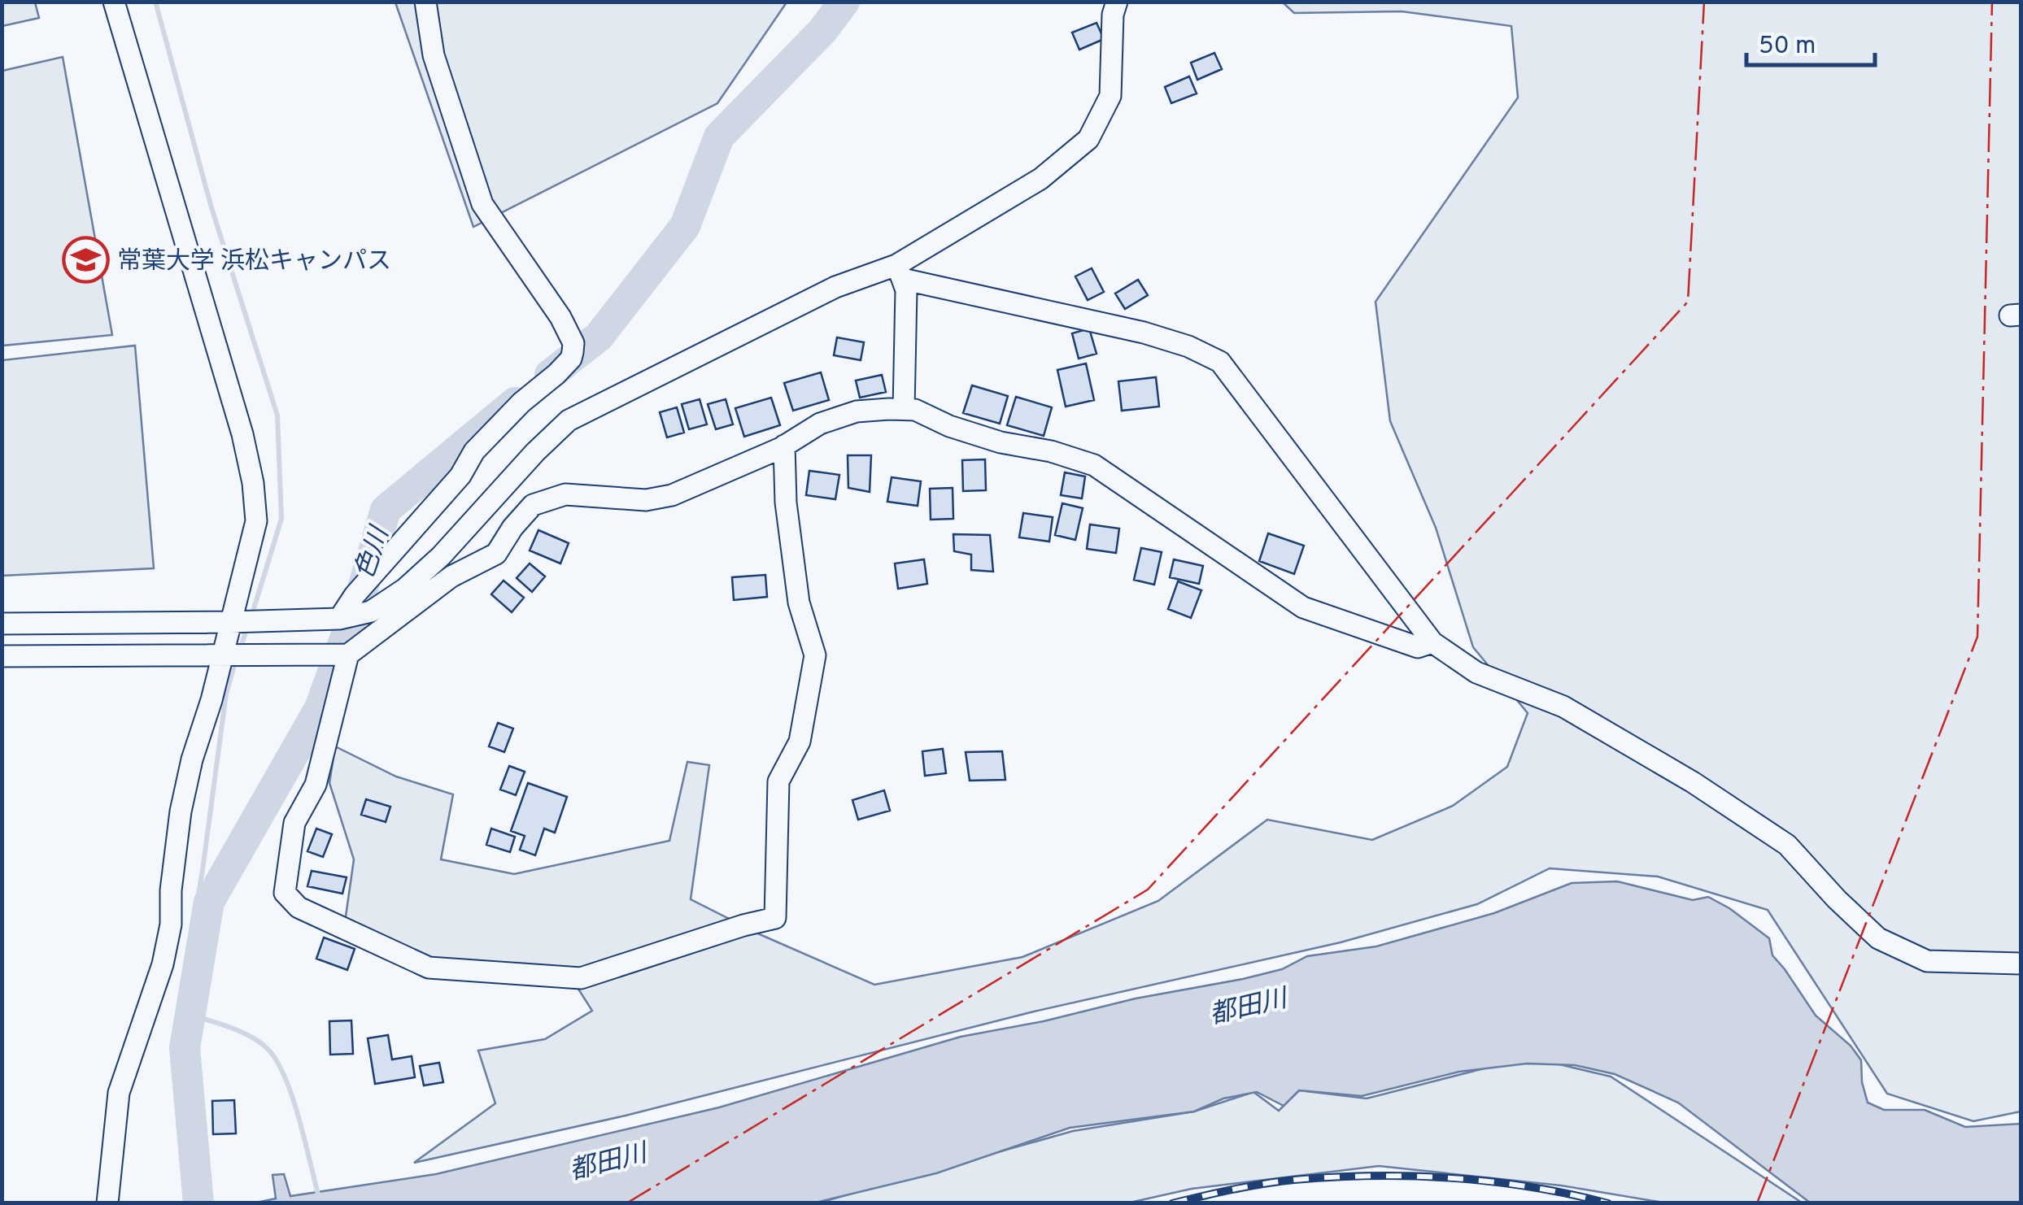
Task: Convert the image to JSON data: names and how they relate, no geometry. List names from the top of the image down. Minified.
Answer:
{"water":["色川","都田川"],"places":{"school or university":["常葉大学 浜松キャンパス"]},"scale_bar":"50 m"}
